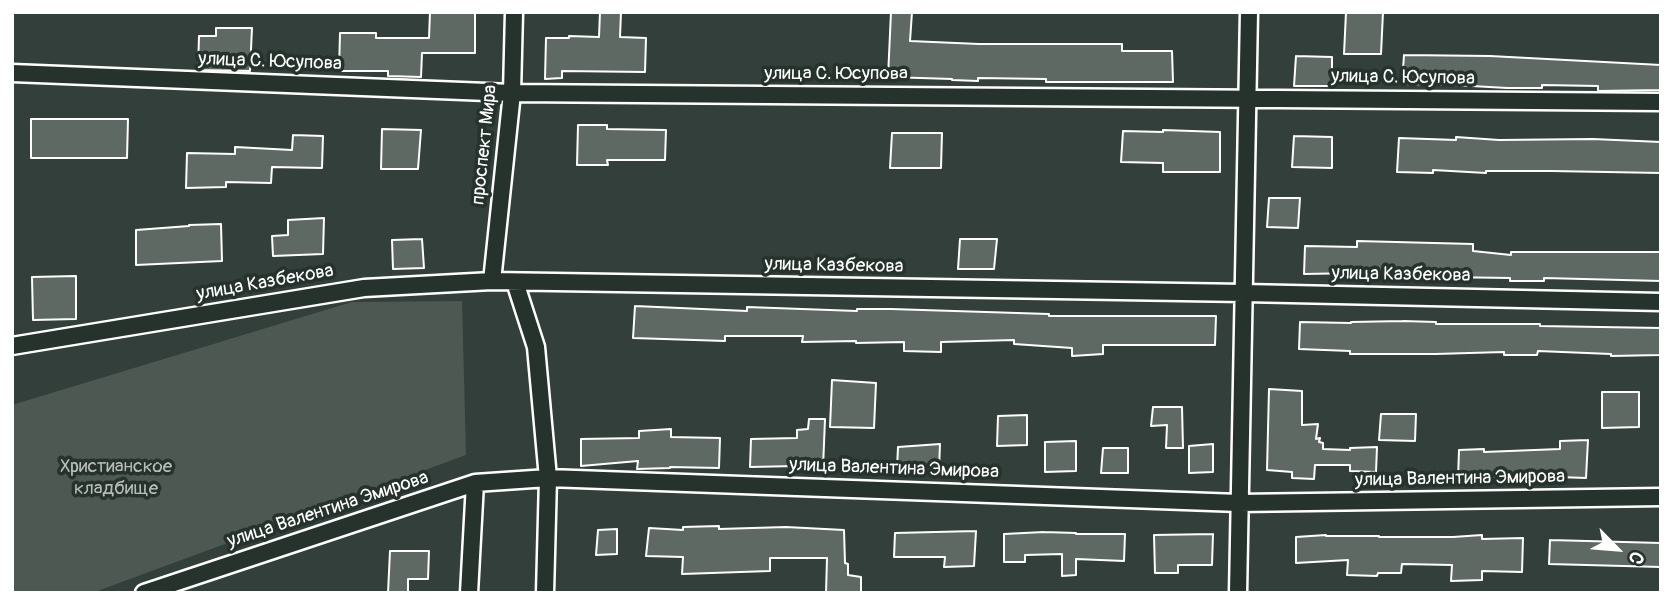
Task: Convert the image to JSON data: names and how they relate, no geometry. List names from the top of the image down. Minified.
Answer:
{"streets":{"street":["улица С. Юсупова","проспект Мира","улица Казбекова","улица Валентина Эмирова"]},"crossings":[["улица С. Юсупова","проспект Мира"],["проспект Мира","улица Казбекова"]],"parks":["Христианское кладбище"],"north":"bottom right"}
